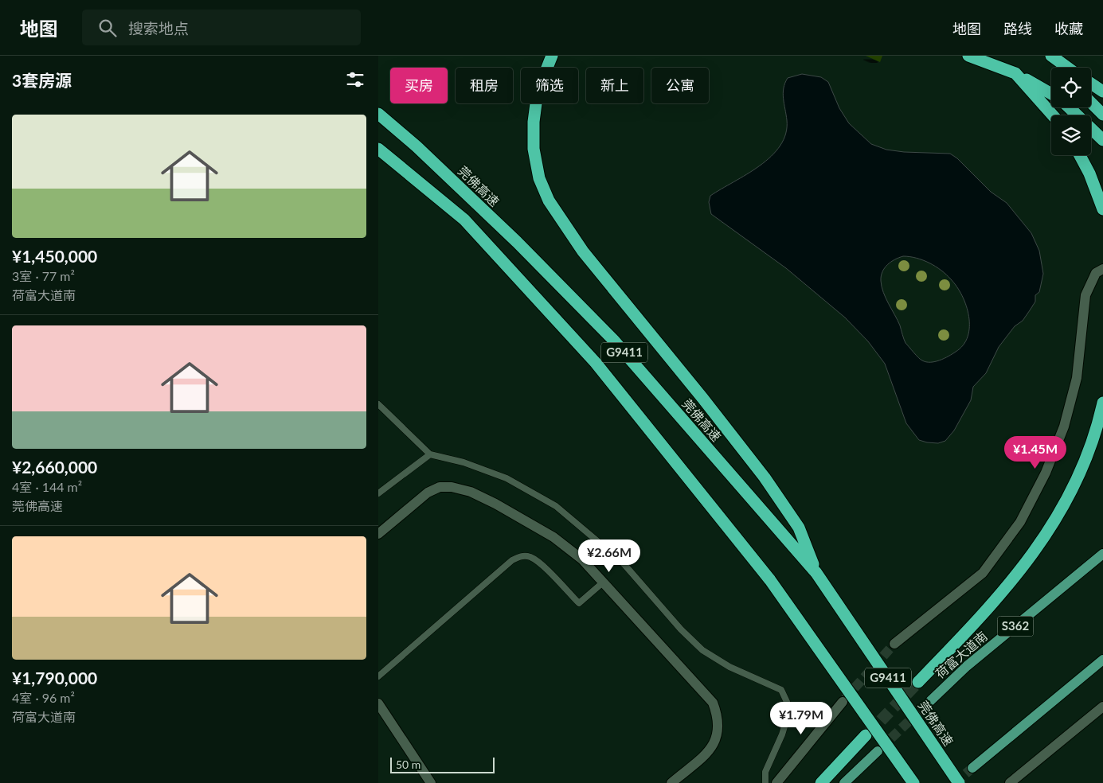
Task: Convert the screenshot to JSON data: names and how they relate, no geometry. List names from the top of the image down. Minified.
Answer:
{"streets":{"highway":["莞佛高速","G9411"],"main road":["S362","荷富大道南"]},"scale_bar":"50 m","page":{"header":"地图","search":"搜索地点","nav":["地图","路线","收藏"],"heading":"3套房源","chip":["买房","租房","筛选","新上","公寓"],"list":[{"name":"¥1,450,000","note":"3室 · 77 m² · 荷富大道南"},{"name":"¥2,660,000","note":"4室 · 144 m² · 莞佛高速"},{"name":"¥1,790,000","note":"4室 · 96 m² · 荷富大道南"}],"price":["¥1.45M","¥2.66M","¥1.79M"],"scale":"50 m"}}
